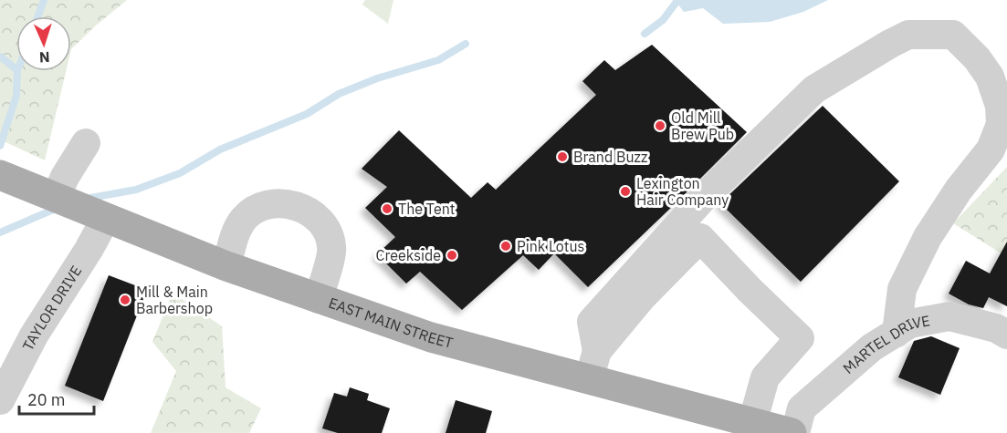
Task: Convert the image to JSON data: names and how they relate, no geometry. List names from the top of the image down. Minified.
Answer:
{"streets":{"main road":["EAST MAIN STREET"],"street":["TAYLOR DRIVE","MARTEL DRIVE"]},"crossings":[["TAYLOR DRIVE","EAST MAIN STREET"],["EAST MAIN STREET","MARTEL DRIVE"]],"places":["Old Mill Brew Pub","Brand Buzz","Lexington Hair Company","The Tent","Pink Lotus","Creekside","Mill & Main Barbershop"],"scale_bar":"20 m","north":"bottom"}
